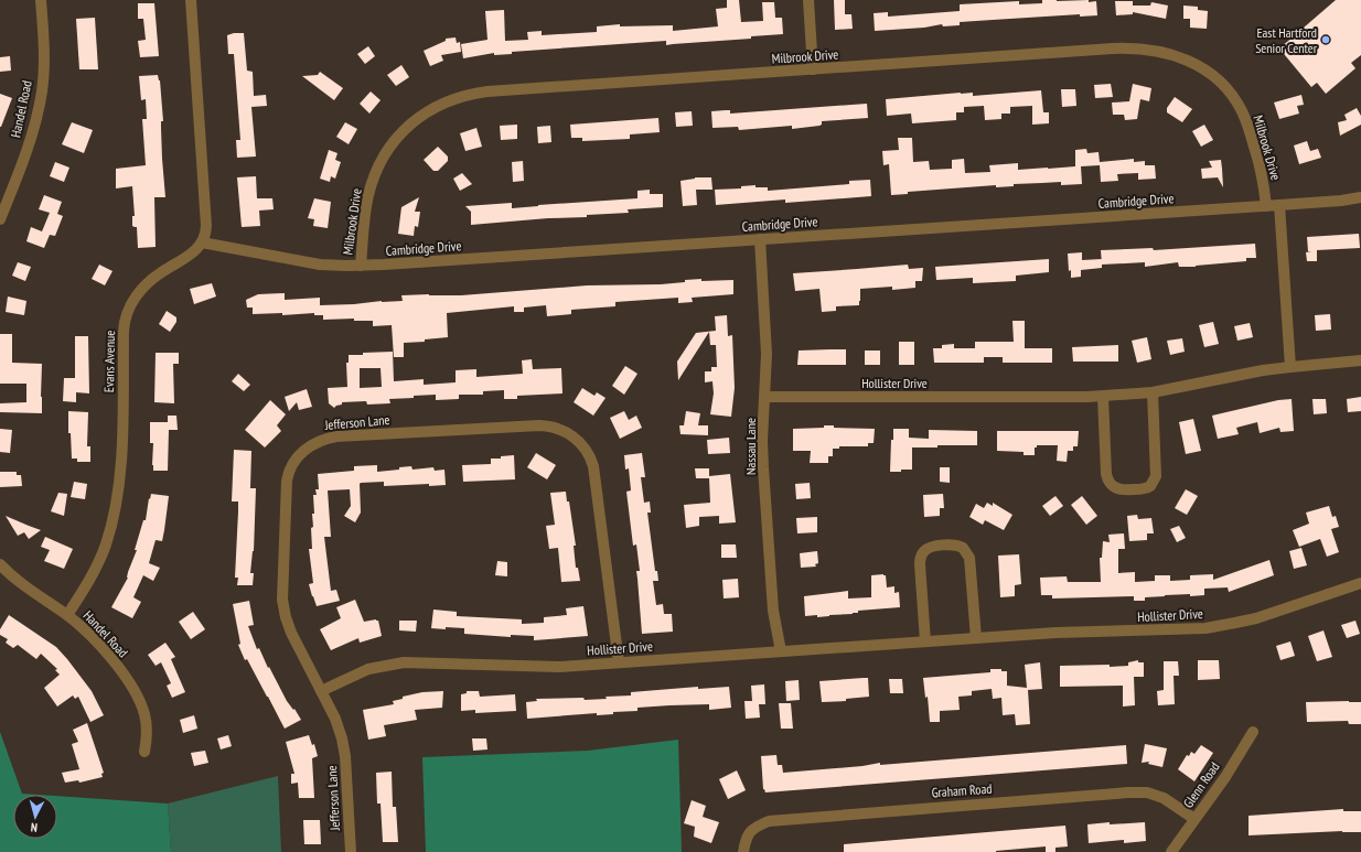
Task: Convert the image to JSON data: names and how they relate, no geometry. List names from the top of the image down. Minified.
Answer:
{"streets":{"street":["Milbrook Drive","Handel Road","Cambridge Drive","Evans Avenue","Hollister Drive","Jefferson Lane","Nassau Lane","Glenn Road","Graham Road"]},"crossings":[["Milbrook Drive","Cambridge Drive"],["Handel Road","Evans Avenue"],["Cambridge Drive","Evans Avenue"],["Cambridge Drive","Nassau Lane"],["Hollister Drive","Jefferson Lane"],["Hollister Drive","Nassau Lane"],["Glenn Road","Graham Road"]],"places":["East Hartford Senior Center"],"north":"bottom"}
